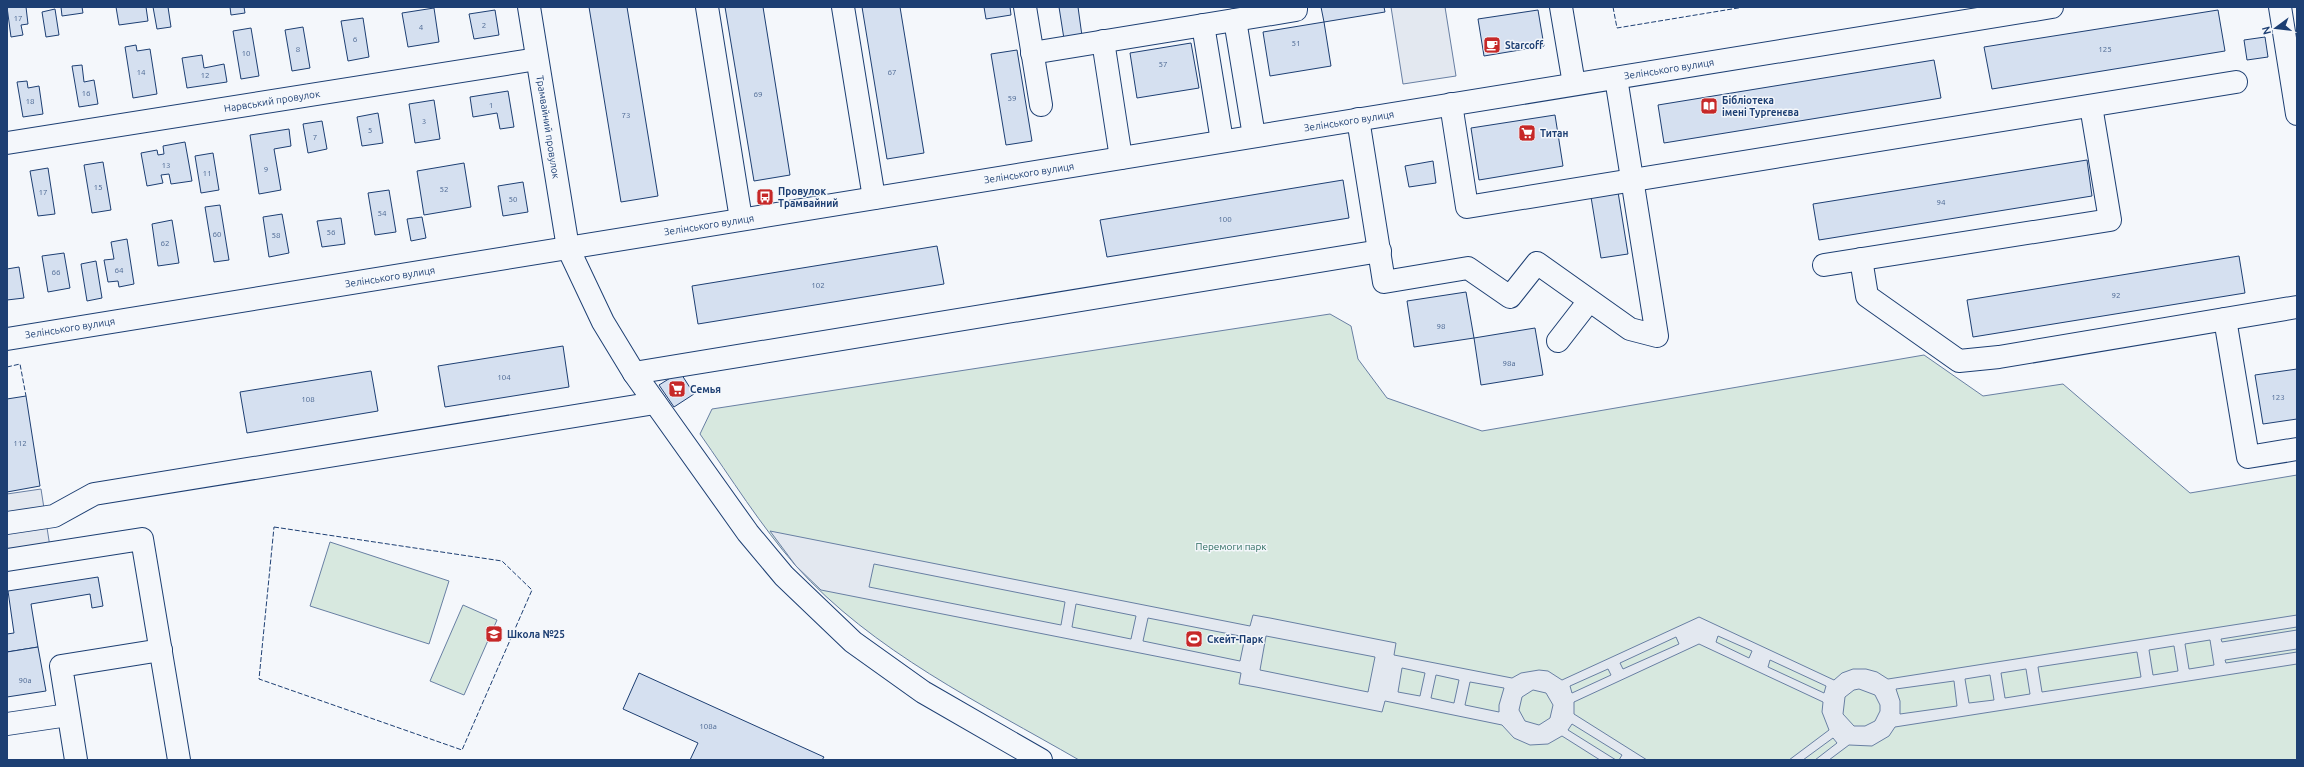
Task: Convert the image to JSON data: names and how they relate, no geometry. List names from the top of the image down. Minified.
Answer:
{"streets":{"street":["Зелінського вулиця","Нарвський провулок","Трамвайний провулок"]},"crossings":[["Зелінського вулиця","Трамвайний провулок"],["Нарвський провулок","Трамвайний провулок"]],"parks":["Перемоги парк"],"places":{"cafe":["Starcoff"],"library":["Бібліотека імені Тургенєва"],"supermarket":["Титан","Семья"],"bus stop":["Провулок Трамвайний"],"school or university":["Школа №25"],"sports":["Скейт-Парк"]},"house_numbers":["17","2","4","6","51","8","125","10","57","14","67","12","16","69","59","18","1","73","3","5","7","13","9","11","15","52","17","50","94","54","100","56","60","58","62","64","66","102","92","98","98а","104","123","108","112","90а","108а"],"north":"left"}
